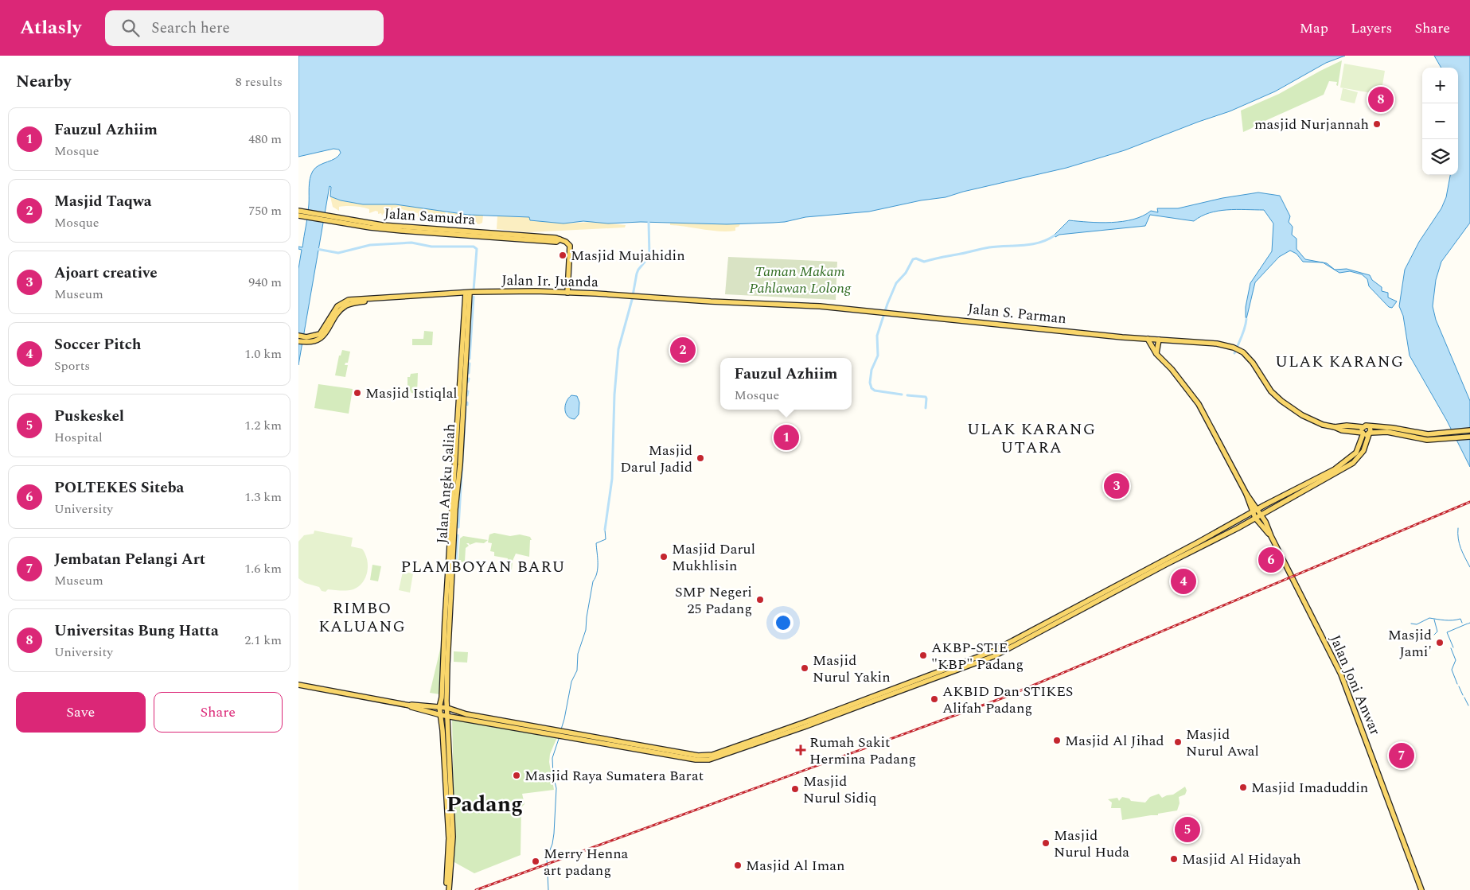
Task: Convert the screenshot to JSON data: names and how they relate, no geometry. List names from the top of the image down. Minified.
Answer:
{"streets":{"main road":["Jalan Samudra","Jalan Ir. Juanda","Jalan S. Parman","Jalan Angku Saliah","Jalan Joni Anwar"]},"crossings":[["Jalan Samudra","Jalan Ir. Juanda"],["Jalan Ir. Juanda","Jalan S. Parman"],["Jalan Ir. Juanda","Jalan Angku Saliah"]],"districts":["ULAK KARANG","ULAK KARANG UTARA","PLAMBOYAN BARU","RIMBO KALUANG","Padang"],"parks":["Taman Makam Pahlawan Lolong"],"places":{"other":["masjid Nurjannah","Masjid Mujahidin","Masjid Istiqlal","Masjid Darul Jadid","Masjid Darul Mukhlisin","SMP Negeri 25 Padang","Masjid Jami'","AKBP-STIE \"KBP\" Padang","Masjid Nurul Yakin","AKBID Dan STIKES Alifah Padang","Masjid Al Jihad","Masjid Nurul Awal","Masjid Raya Sumatera Barat","Masjid Imaduddin","Masjid Nurul Sidiq","Masjid Nurul Huda","Masjid Al Hidayah","Merry Henna art padang","Masjid Al Iman"],"health":["Rumah Sakit Hermina Padang"]},"page":{"header":"Atlasly","search":"Search here","nav":["Map","Layers","Share"],"heading":["Nearby","8 results"],"map_buttons":["+","−"],"pins":["8","2","1","3","6","4","7","5"],"list":[{"mark":"1","name":"Fauzul Azhiim","note":"Mosque","value":"480 m"},{"mark":"2","name":"Masjid Taqwa","note":"Mosque","value":"750 m"},{"mark":"3","name":"Ajoart creative","note":"Museum","value":"940 m"},{"mark":"4","name":"Soccer Pitch","note":"Sports","value":"1.0 km"},{"mark":"5","name":"Puskeskel","note":"Hospital","value":"1.2 km"},{"mark":"6","name":"POLTEKES Siteba","note":"University","value":"1.3 km"},{"mark":"7","name":"Jembatan Pelangi Art","note":"Museum","value":"1.6 km"},{"mark":"8","name":"Universitas Bung Hatta","note":"University","value":"2.1 km"}],"popup":["Fauzul Azhiim","Mosque"],"buttons":["Save","Share"]}}
